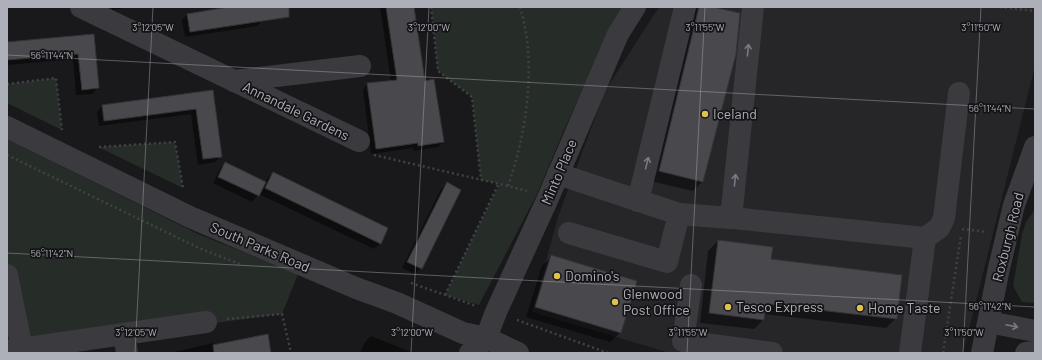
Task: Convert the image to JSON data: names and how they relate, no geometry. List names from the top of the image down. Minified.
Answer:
{"streets":{"street":["Annandale Gardens","Minto Place","Roxburgh Road","South Parks Road"]},"crossings":[["Minto Place","South Parks Road"]],"places":["Iceland","Domino's","Glenwood Post Office","Tesco Express","Home Taste"],"coordinates":["3°12'05\"W","3°12'00\"W","3°11'55\"W","3°11'50\"W","56°11'44\"N","56°11'42\"N"]}
